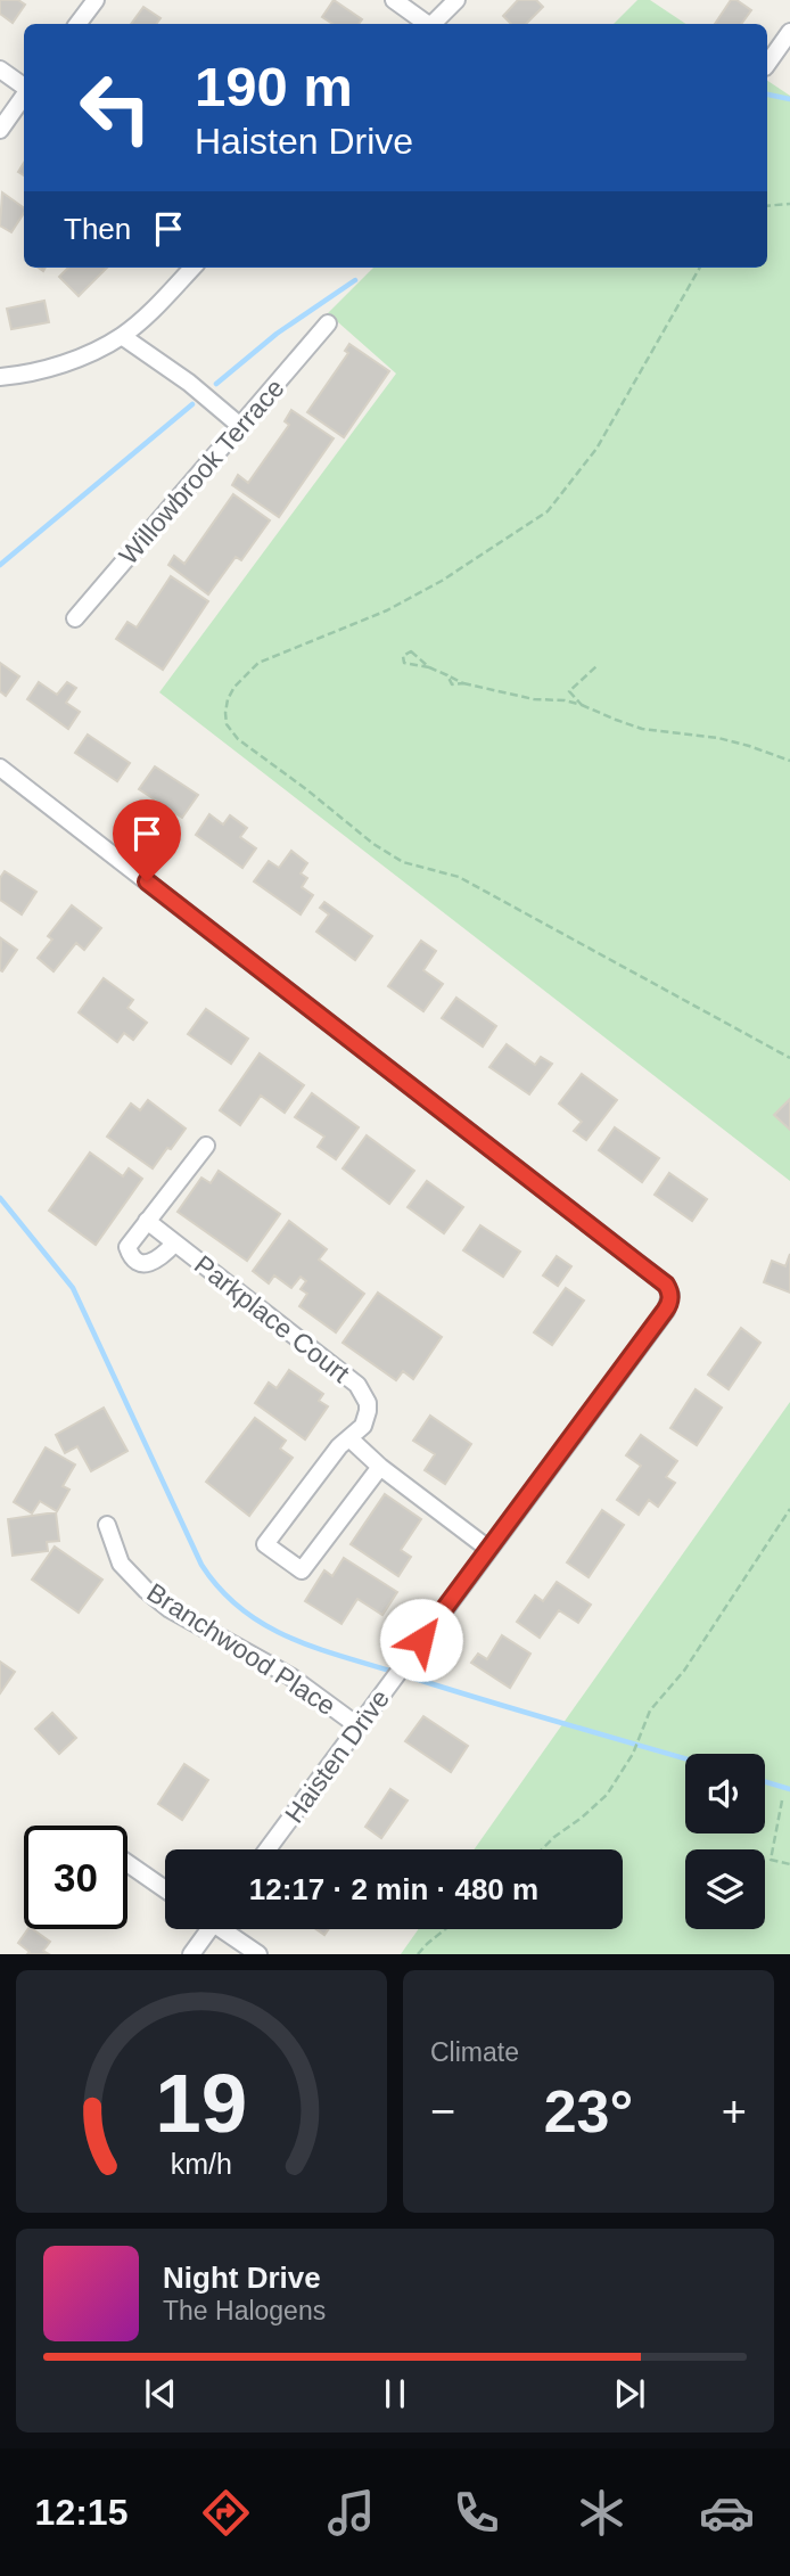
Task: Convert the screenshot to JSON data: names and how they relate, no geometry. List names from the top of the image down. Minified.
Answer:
{"streets":{"street":["Willowbrook Terrace","Parkplace Court","Branchwood Place","Haisten Drive"]},"crossings":[["Branchwood Place","Haisten Drive"]],"page":{"turn":["190 m","Haisten Drive"],"then":"Then","limit":"30","trip":"12:17 · 2 min · 480 m","tile":"Climate","heat":["−","23°","+"],"song":["Night Drive","The Halogens"],"tabs":"12:15","gauge":["19","km/h"]}}
